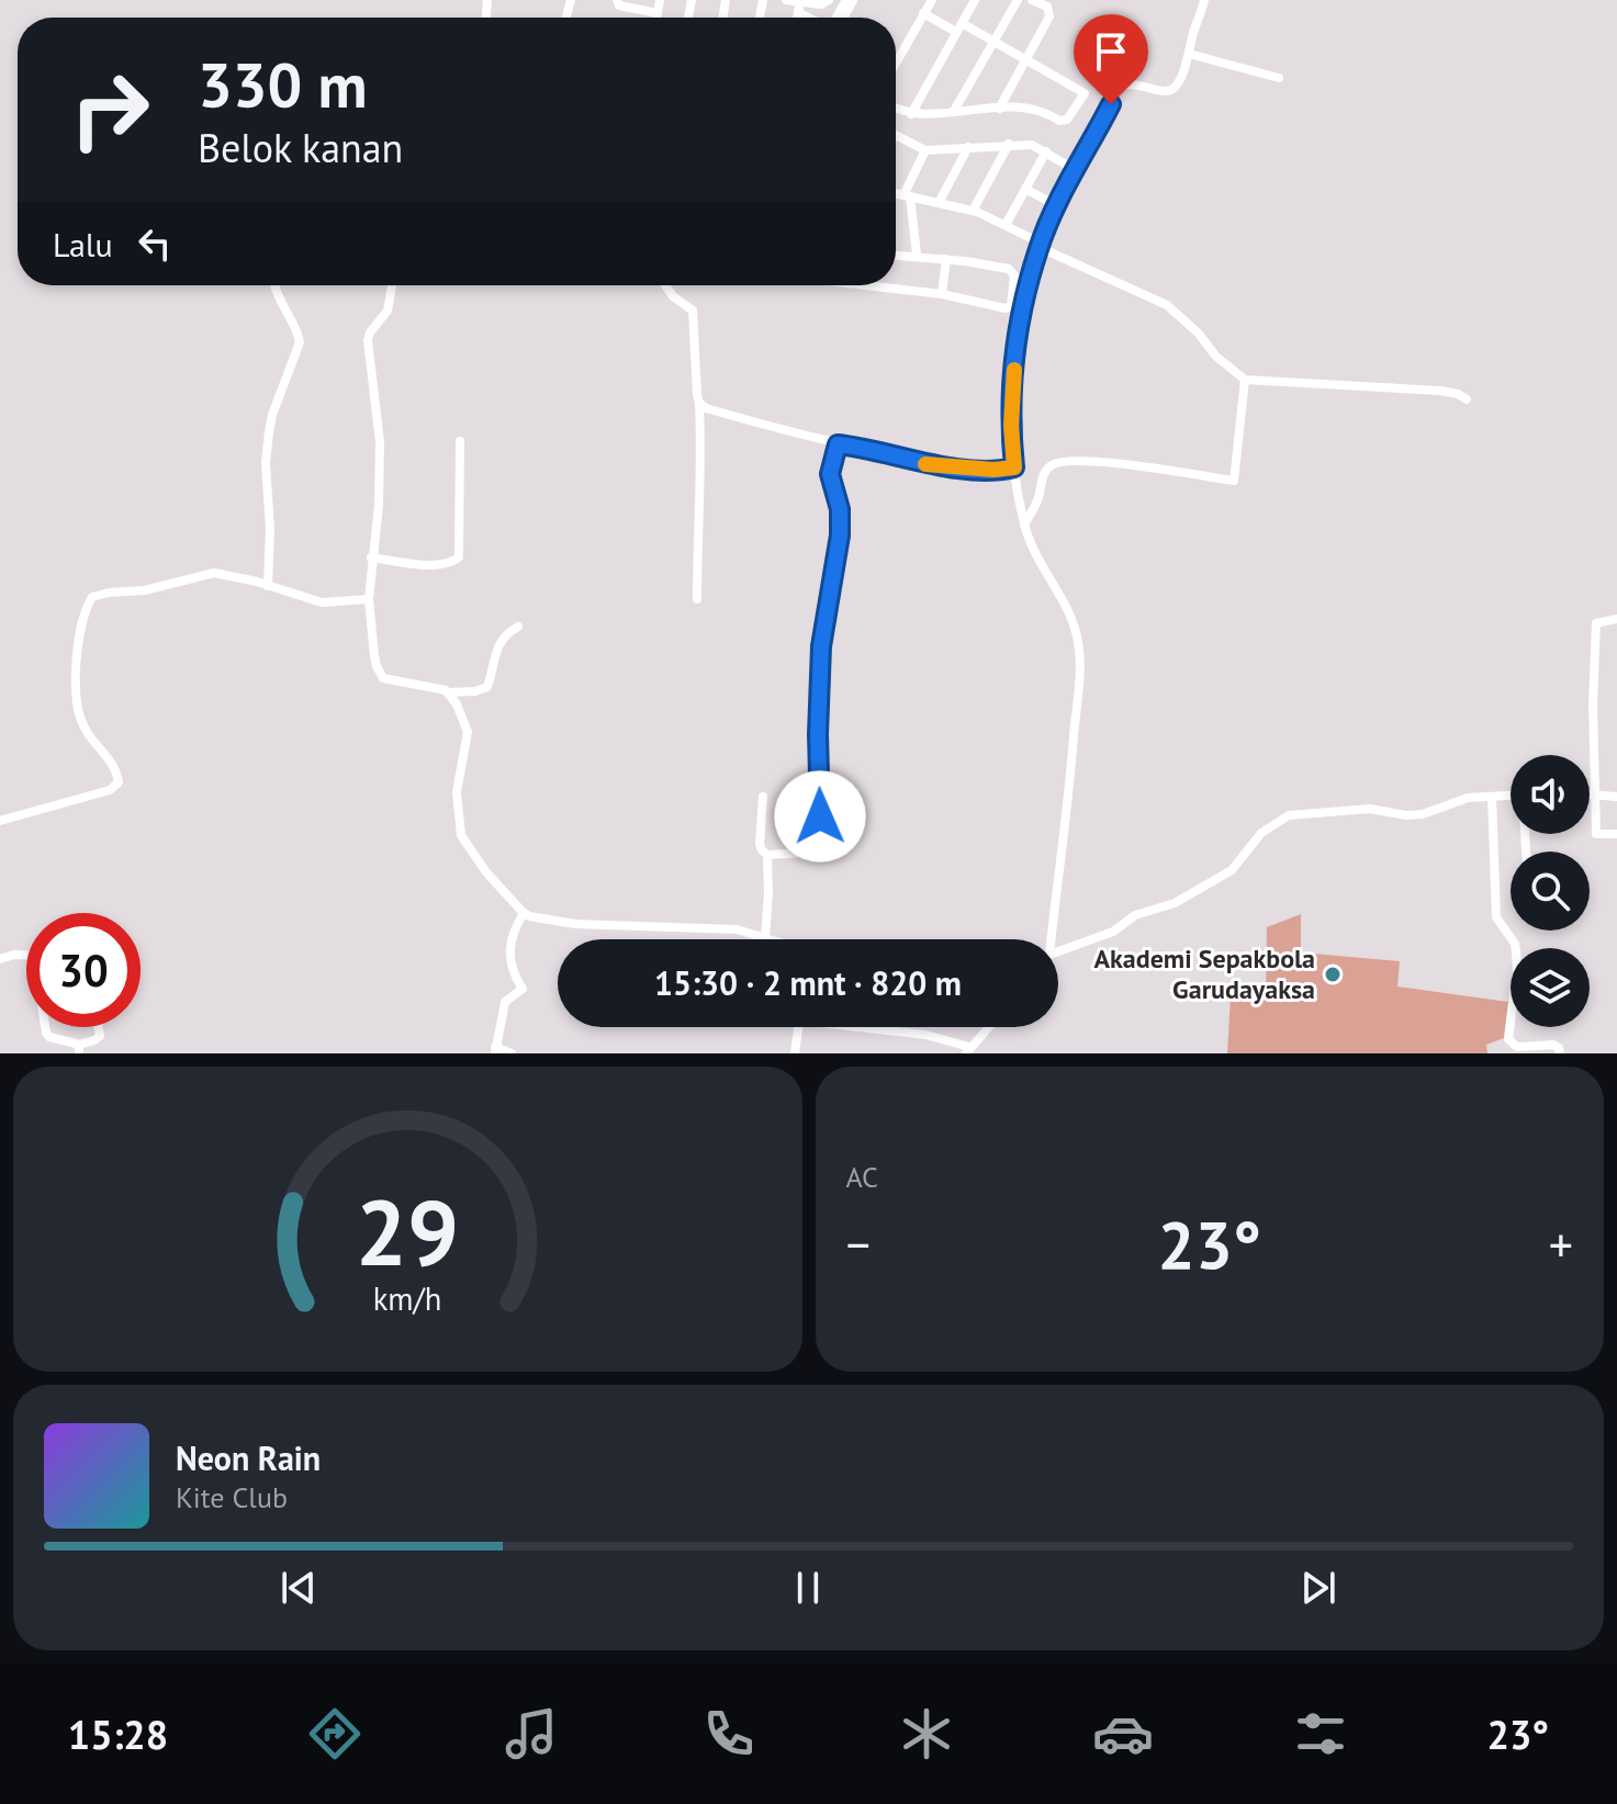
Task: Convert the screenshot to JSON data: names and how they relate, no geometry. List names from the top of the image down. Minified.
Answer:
{"places":["Akademi Sepakbola Garudayaksa"],"page":{"turn":["330 m","Belok kanan"],"then":"Lalu","limit":"30","trip":"15:30 · 2 mnt · 820 m","tile":"AC","heat":["−","23°","+"],"song":["Neon Rain","Kite Club"],"tabs":["15:28","23°"],"gauge":["29","km/h"]}}
